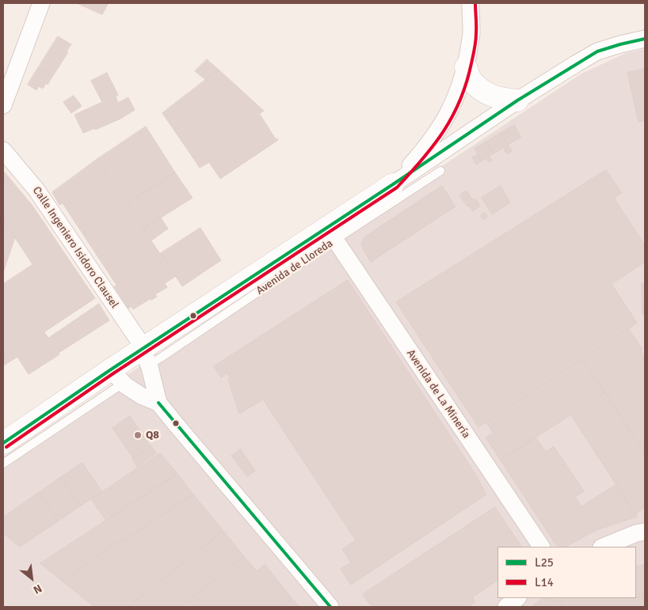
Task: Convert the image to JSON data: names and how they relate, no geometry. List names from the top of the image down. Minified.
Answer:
{"streets":{"street":["Calle Ingeniero Isidoro Clausel","Avenida de Lloreda","Avenida de La Minería"]},"crossings":[["Calle Ingeniero Isidoro Clausel","Avenida de Lloreda"],["Avenida de Lloreda","Avenida de La Minería"]],"places":["Q8"],"lines":["transit line L14","transit line L25"],"legend":["L25","L14"],"north":"bottom right"}
